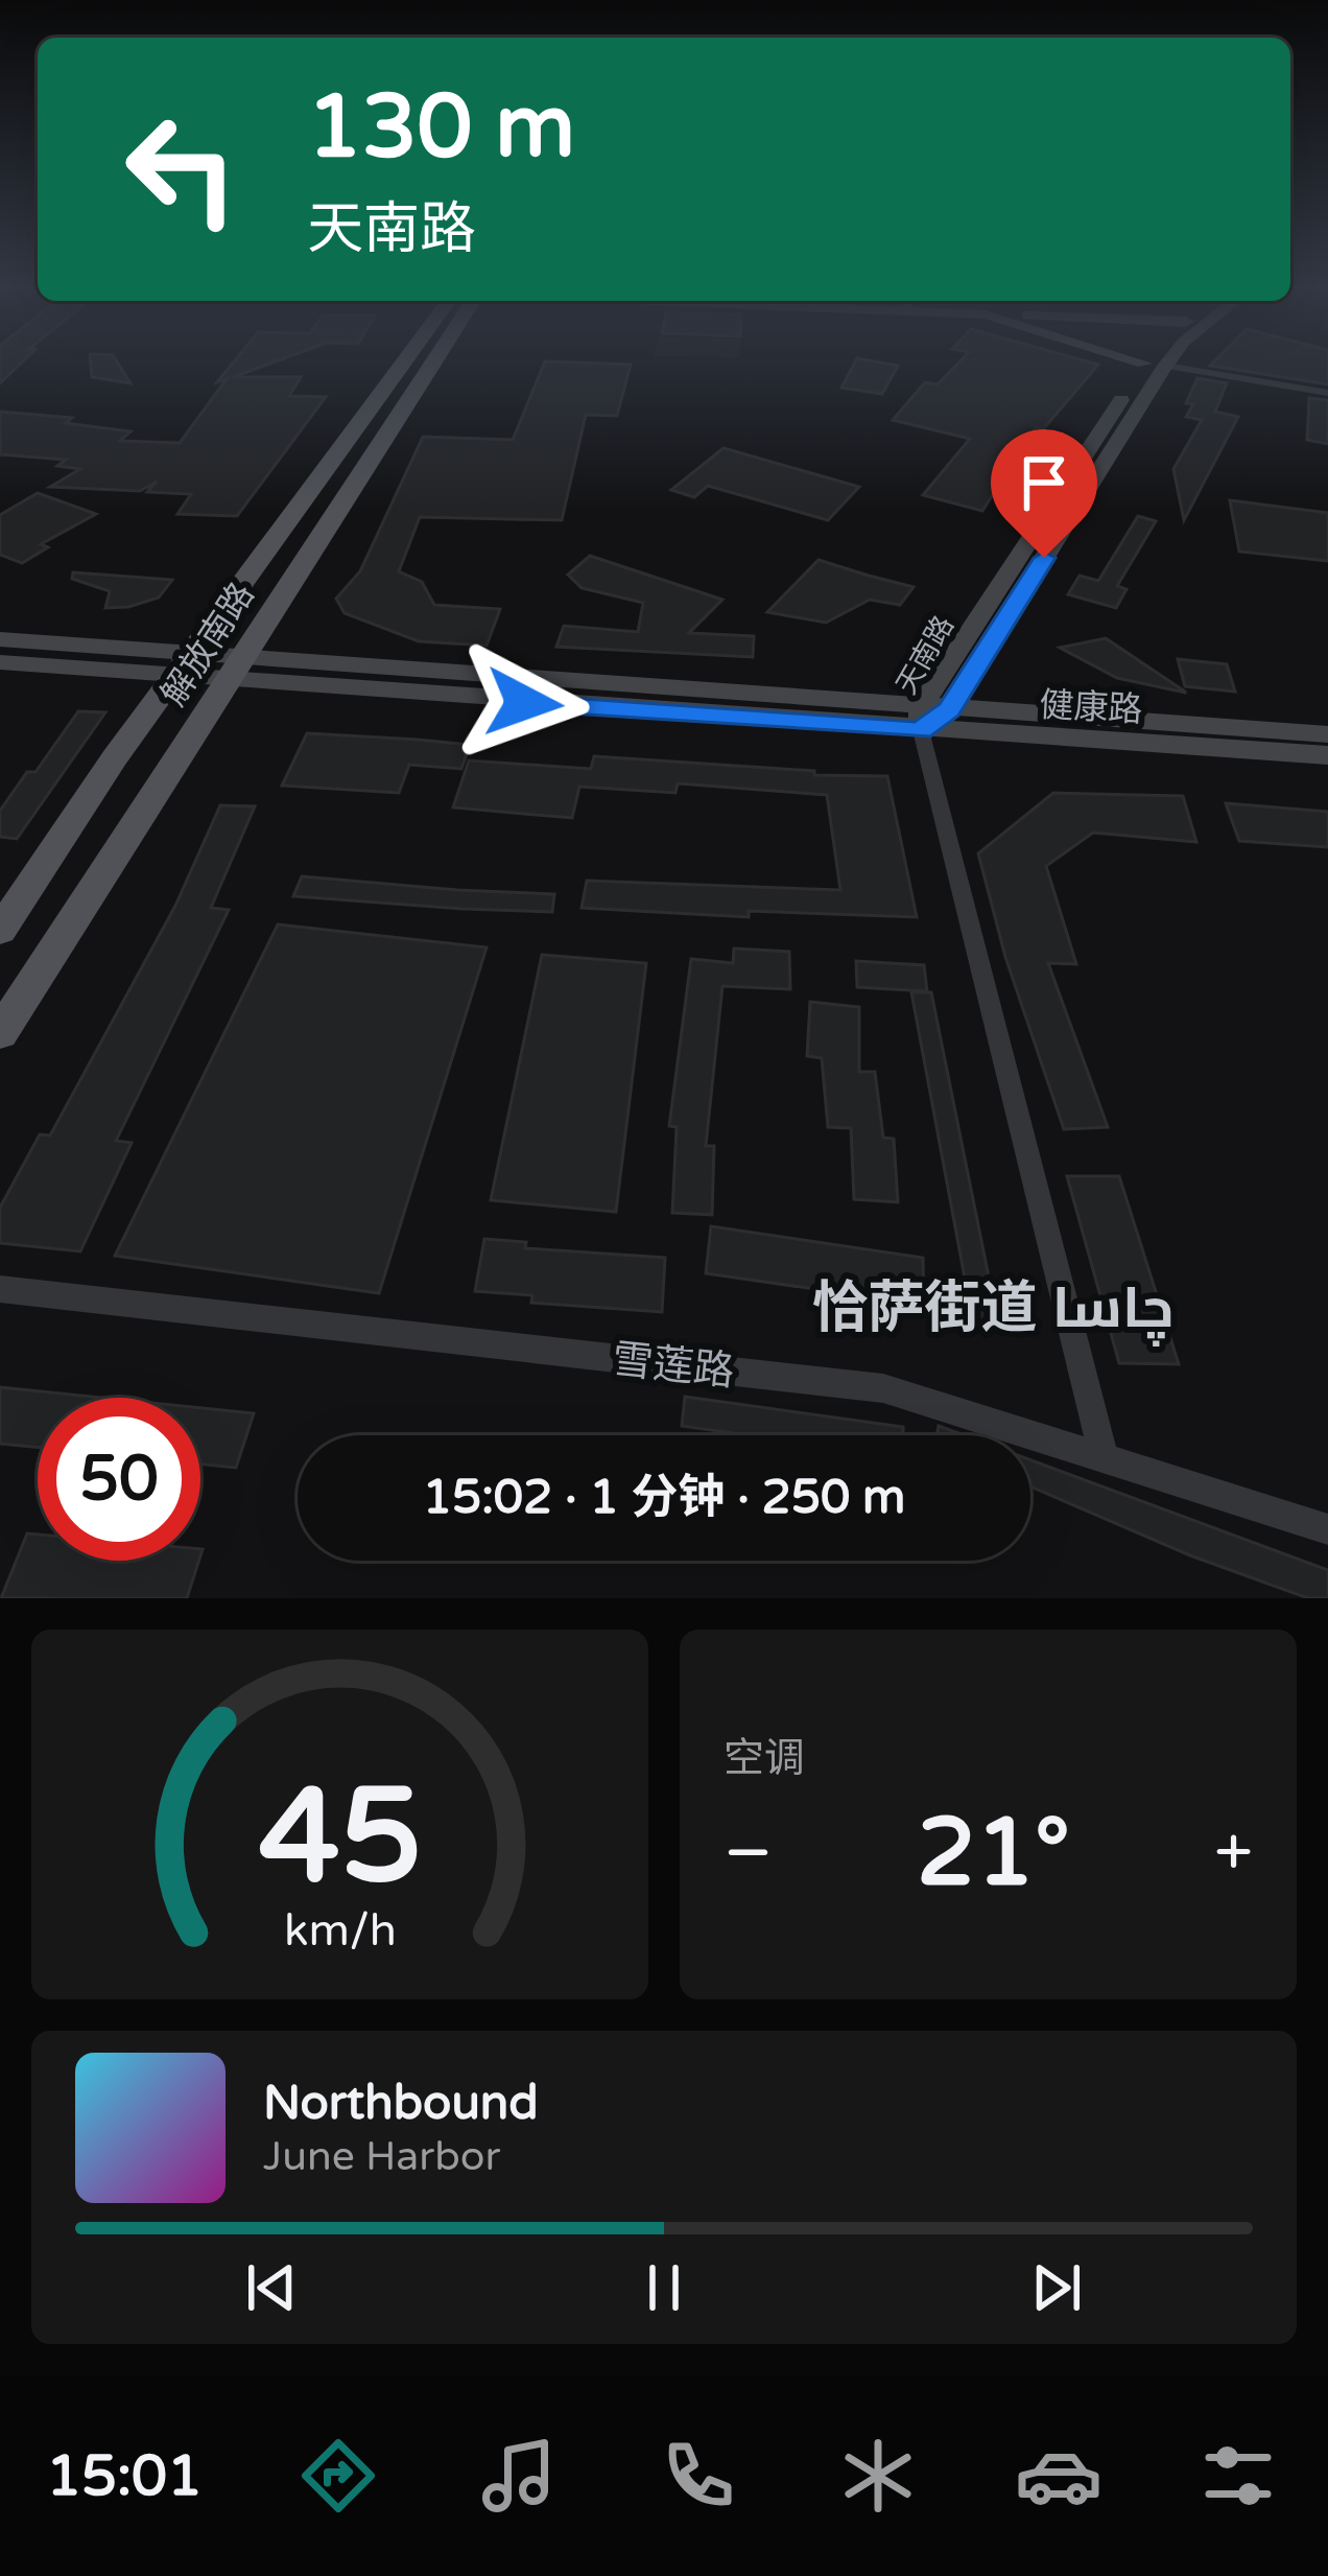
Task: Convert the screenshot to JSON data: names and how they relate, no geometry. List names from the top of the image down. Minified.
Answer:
{"streets":{"main road":["解放南路"],"street":["天南路","健康路","雪莲路"]},"crossings":[["解放南路","健康路"],["天南路","健康路"]],"districts":["恰萨街道 چاسا"],"page":{"turn":["130 m","天南路"],"limit":"50","trip":"15:02 · 1 分钟 · 250 m","tile":"空调","heat":["−","21°","+"],"song":["Northbound","June Harbor"],"tabs":"15:01","gauge":["45","km/h"]}}
